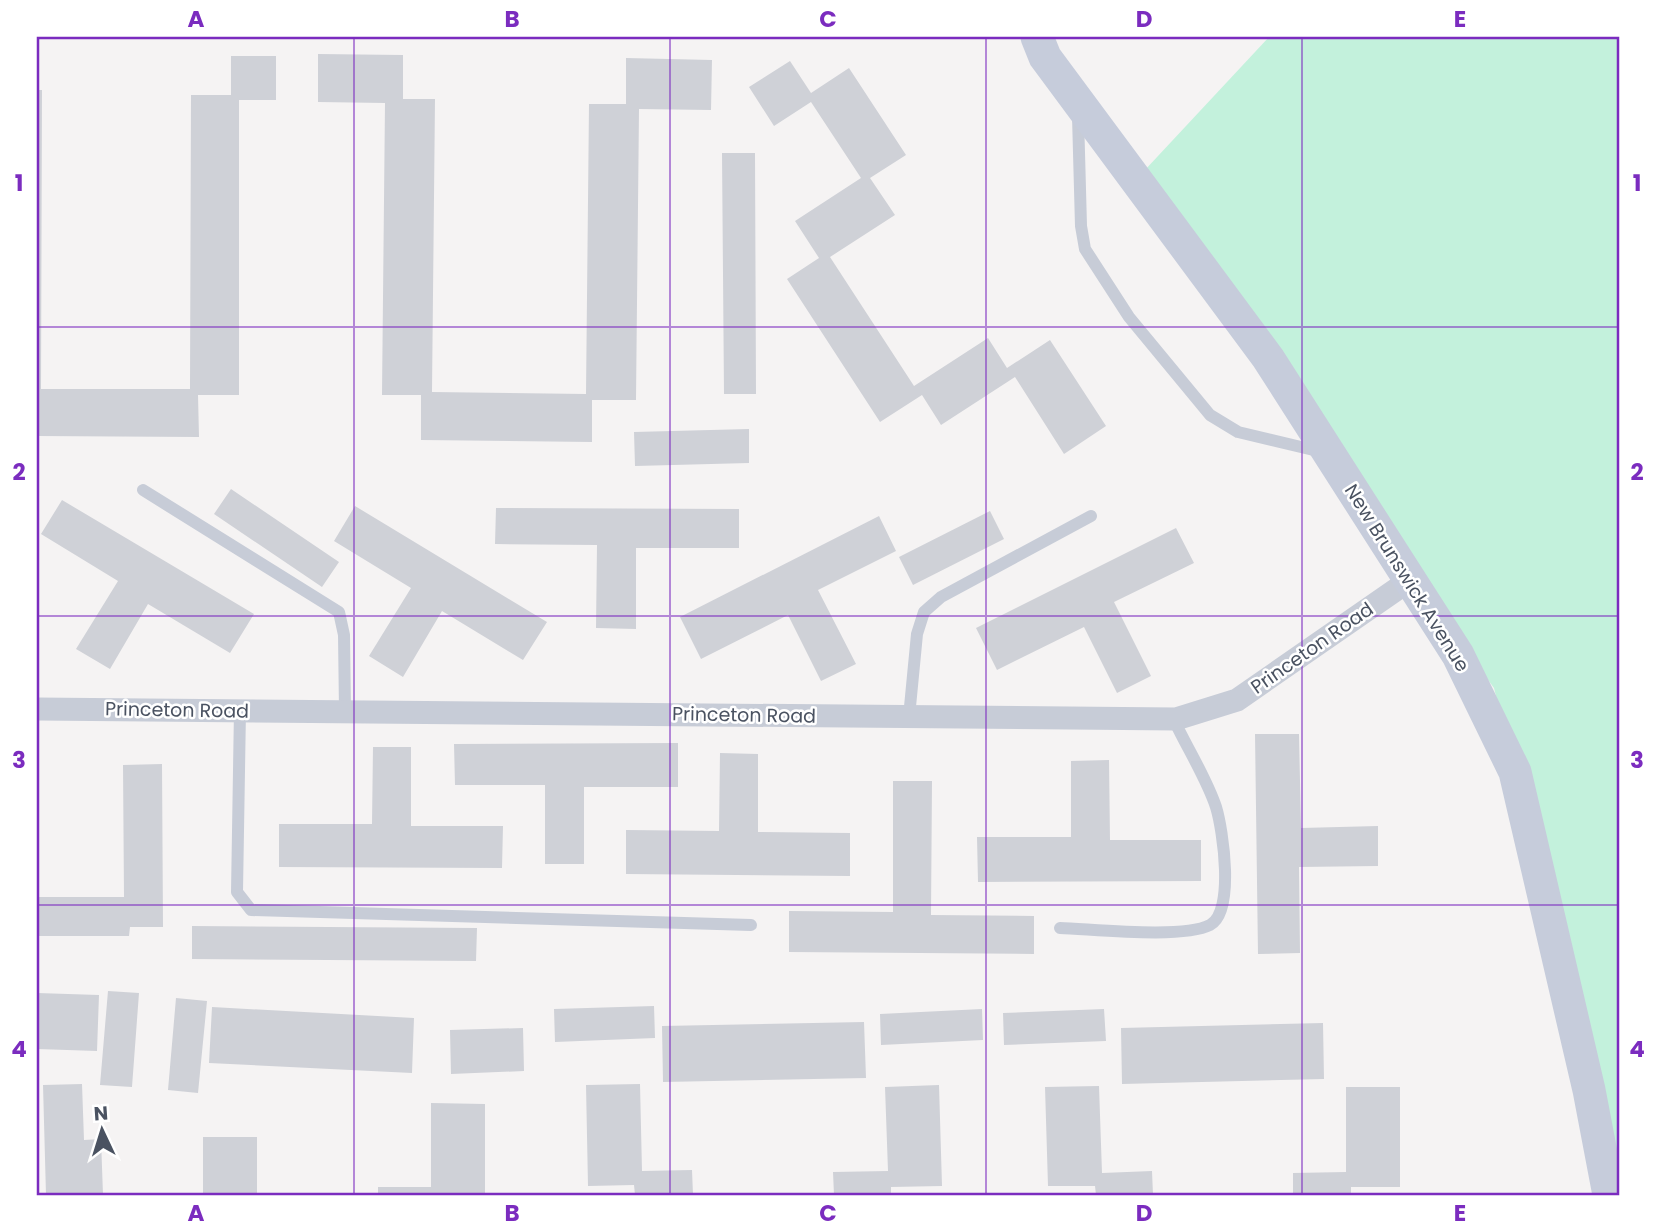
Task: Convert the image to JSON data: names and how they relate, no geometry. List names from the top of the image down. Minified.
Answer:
{"streets":{"street":["New Brunswick Avenue","Princeton Road"]},"crossings":[["New Brunswick Avenue","Princeton Road"]],"north":"top","grid":{"columns":["A","B","C","D","E"],"rows":["1","2","3","4"]}}
